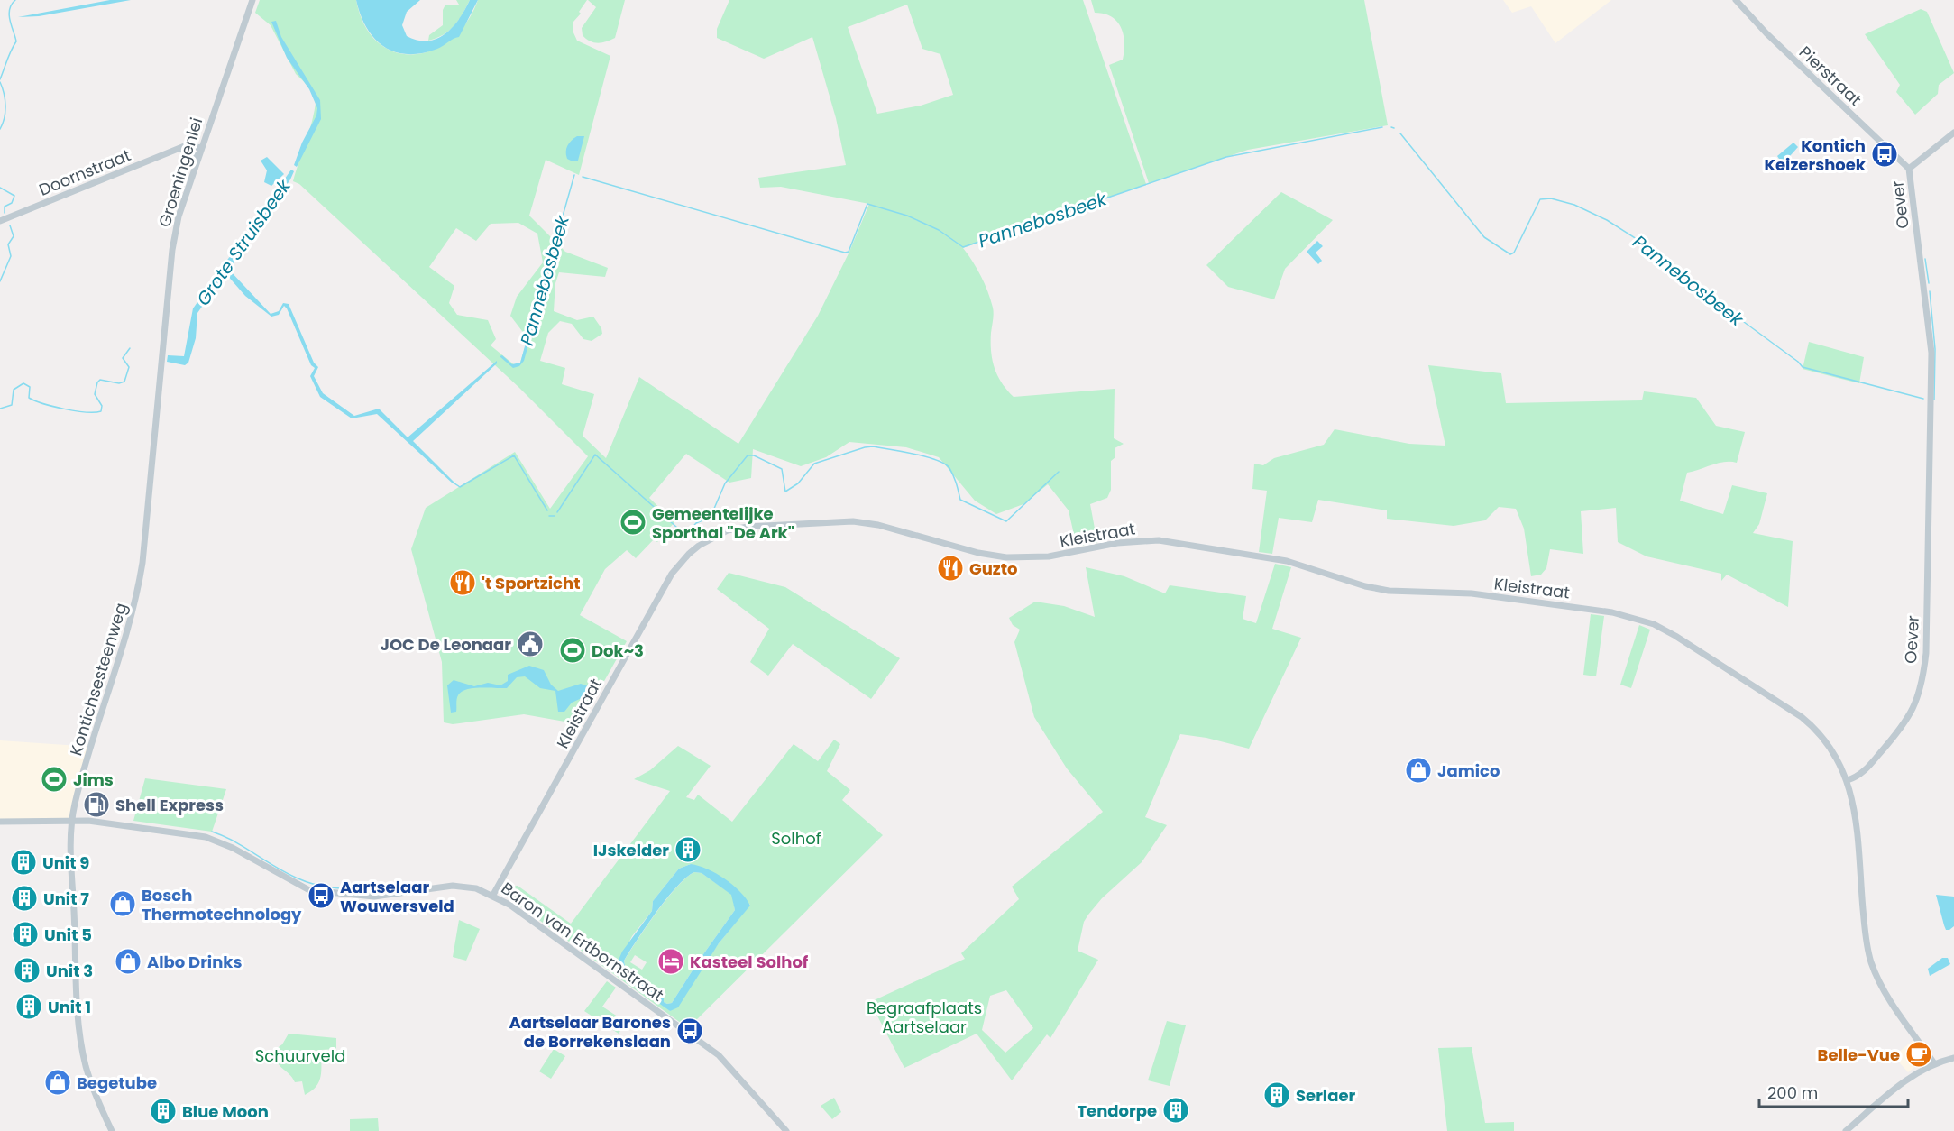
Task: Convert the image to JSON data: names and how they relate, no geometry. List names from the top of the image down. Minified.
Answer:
{"streets":{"street":["Pierstraat","Doornstraat","Groeningenlei","Oever","Kleistraat","Kontichsesteenweg","Baron van Ertbornstraat"]},"crossings":[["Pierstraat","Oever"],["Doornstraat","Groeningenlei"],["Groeningenlei","Kontichsesteenweg"],["Oever","Kleistraat"],["Kleistraat","Baron van Ertbornstraat"],["Kontichsesteenweg","Baron van Ertbornstraat"]],"water":["Pannebosbeek","Grote Struisbeek"],"parks":["Solhof","Begraafplaats Aartselaar","Schuurveld"],"places":{"bus stop":["Kontich Keizershoek","Aartselaar Wouwersveld","Aartselaar Barones de Borrekenslaan"],"sports":["Gemeentelijke Sporthal \"De Ark\"","Dok~3","Jims"],"restaurant":["Guzto","'t Sportzicht"],"public building":["JOC De Leonaar"],"shop":["Jamico","Bosch Thermotechnology","Albo Drinks","Begetube"],"fuel station":["Shell Express"],"building":["IJskelder","Unit 9","Unit 7","Unit 5","Unit 3","Unit 1","Serlaer","Tendorpe","Blue Moon"],"hotel":["Kasteel Solhof"],"cafe":["Belle-Vue"]},"scale_bar":"200 m"}
